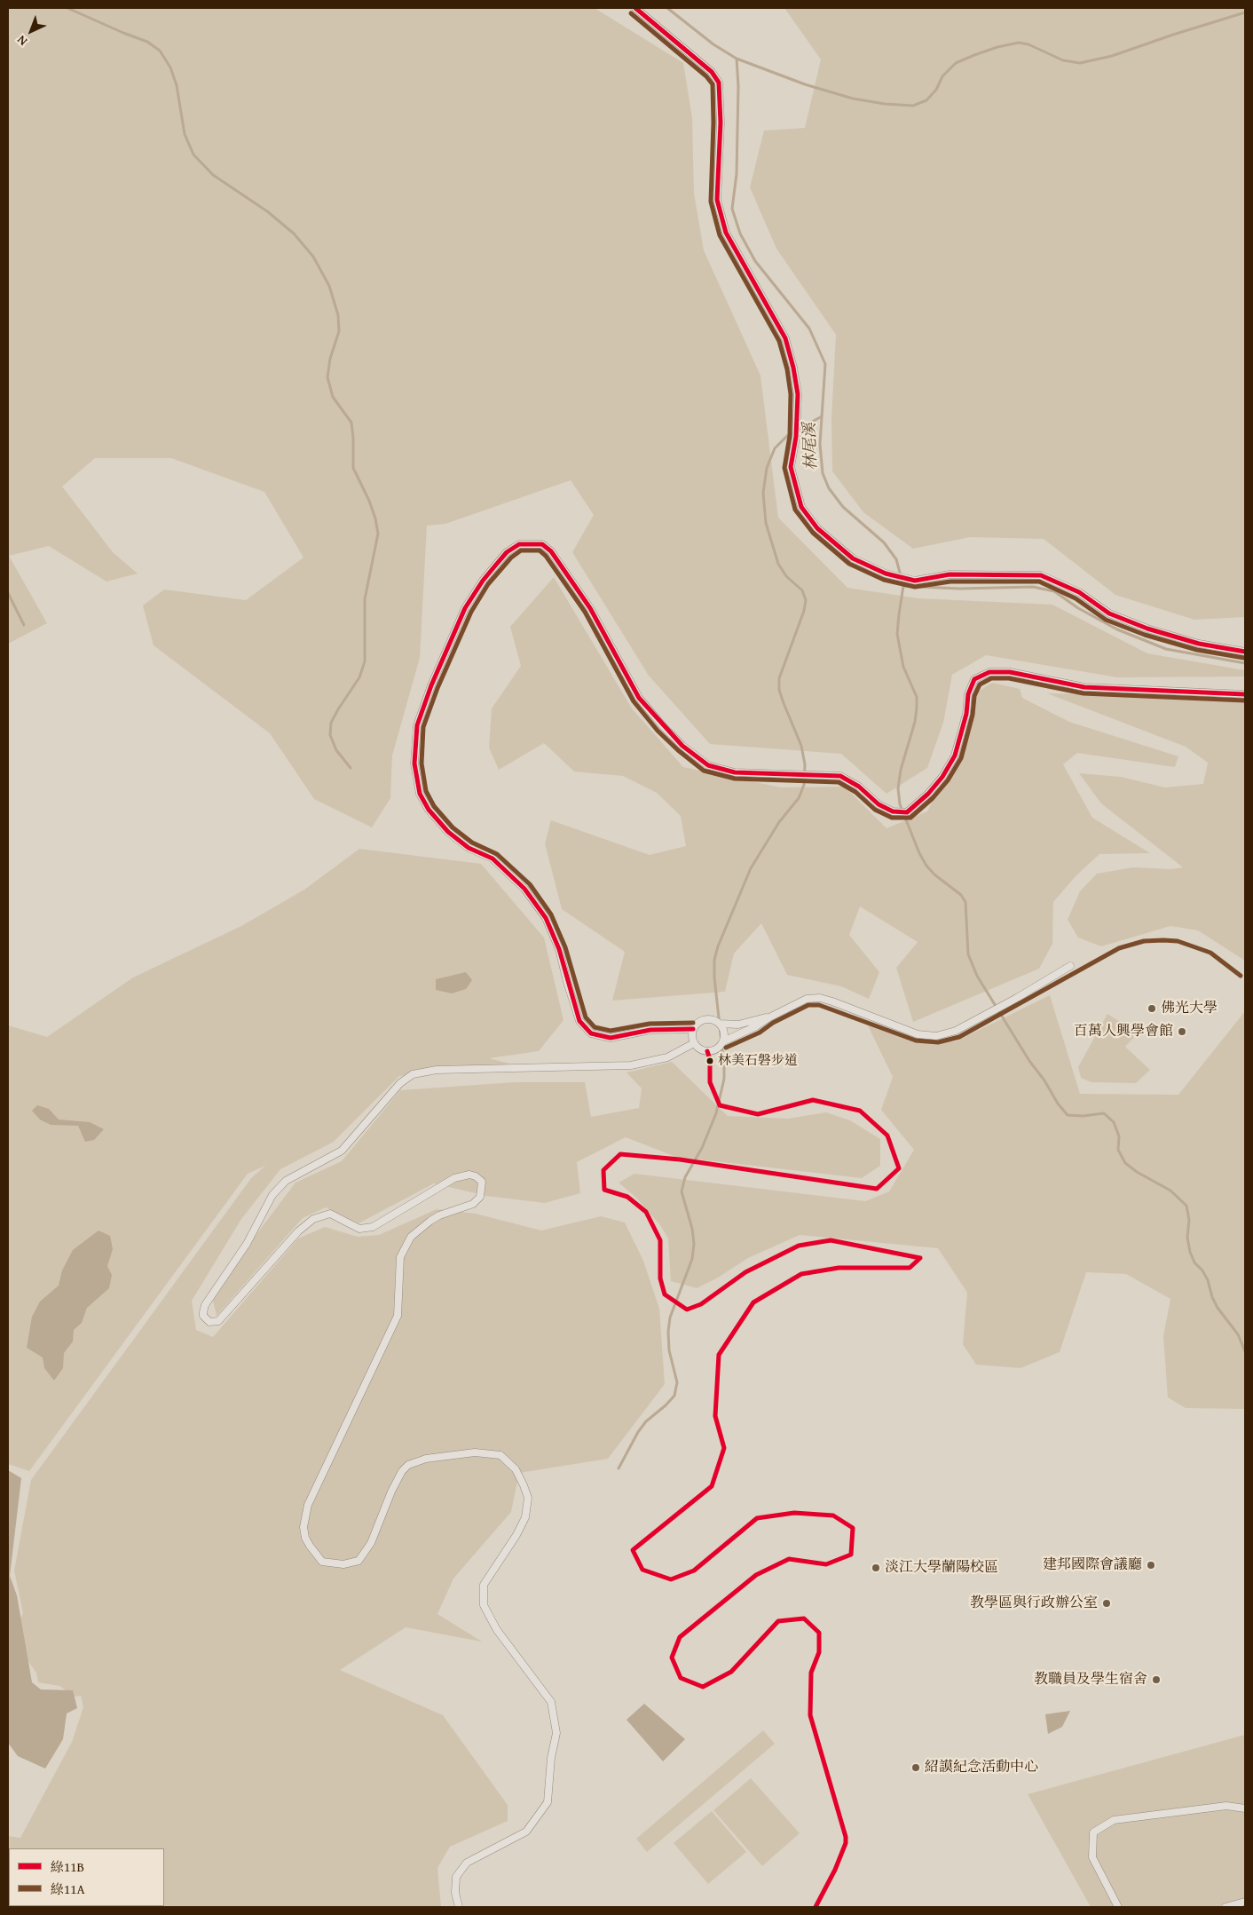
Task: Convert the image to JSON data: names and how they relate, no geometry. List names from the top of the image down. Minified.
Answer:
{"water":["林尾溪"],"places":["佛光大學","百萬人興學會館","林美石磐步道","建邦國際會議廳","淡江大學蘭陽校區","教學區與行政辦公室","教職員及學生宿舍","紹謨紀念活動中心"],"lines":["transit line 綠11B","transit line 綠11A"],"legend":["綠11B","綠11A"],"north":"bottom left"}
